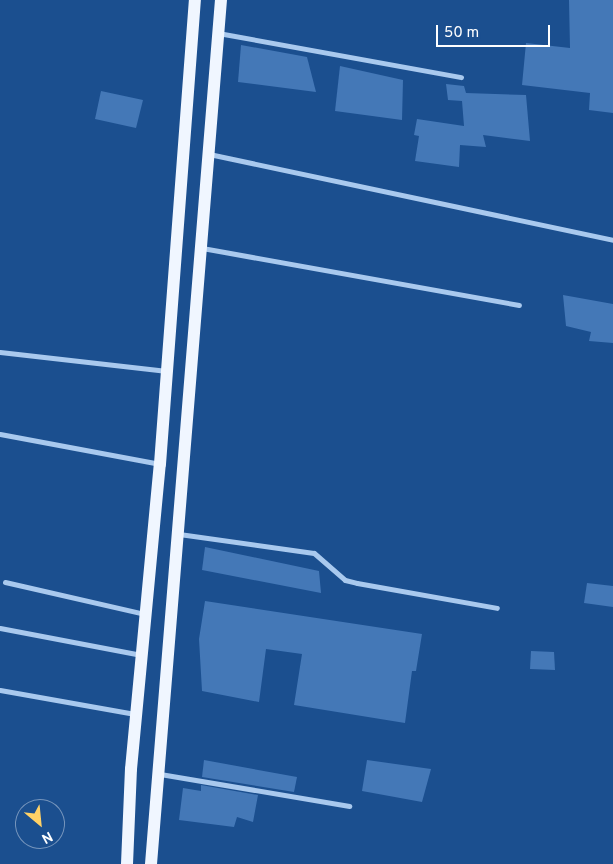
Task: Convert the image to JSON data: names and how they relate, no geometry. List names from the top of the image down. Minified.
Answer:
{"scale_bar":"50 m","north":"bottom right"}
